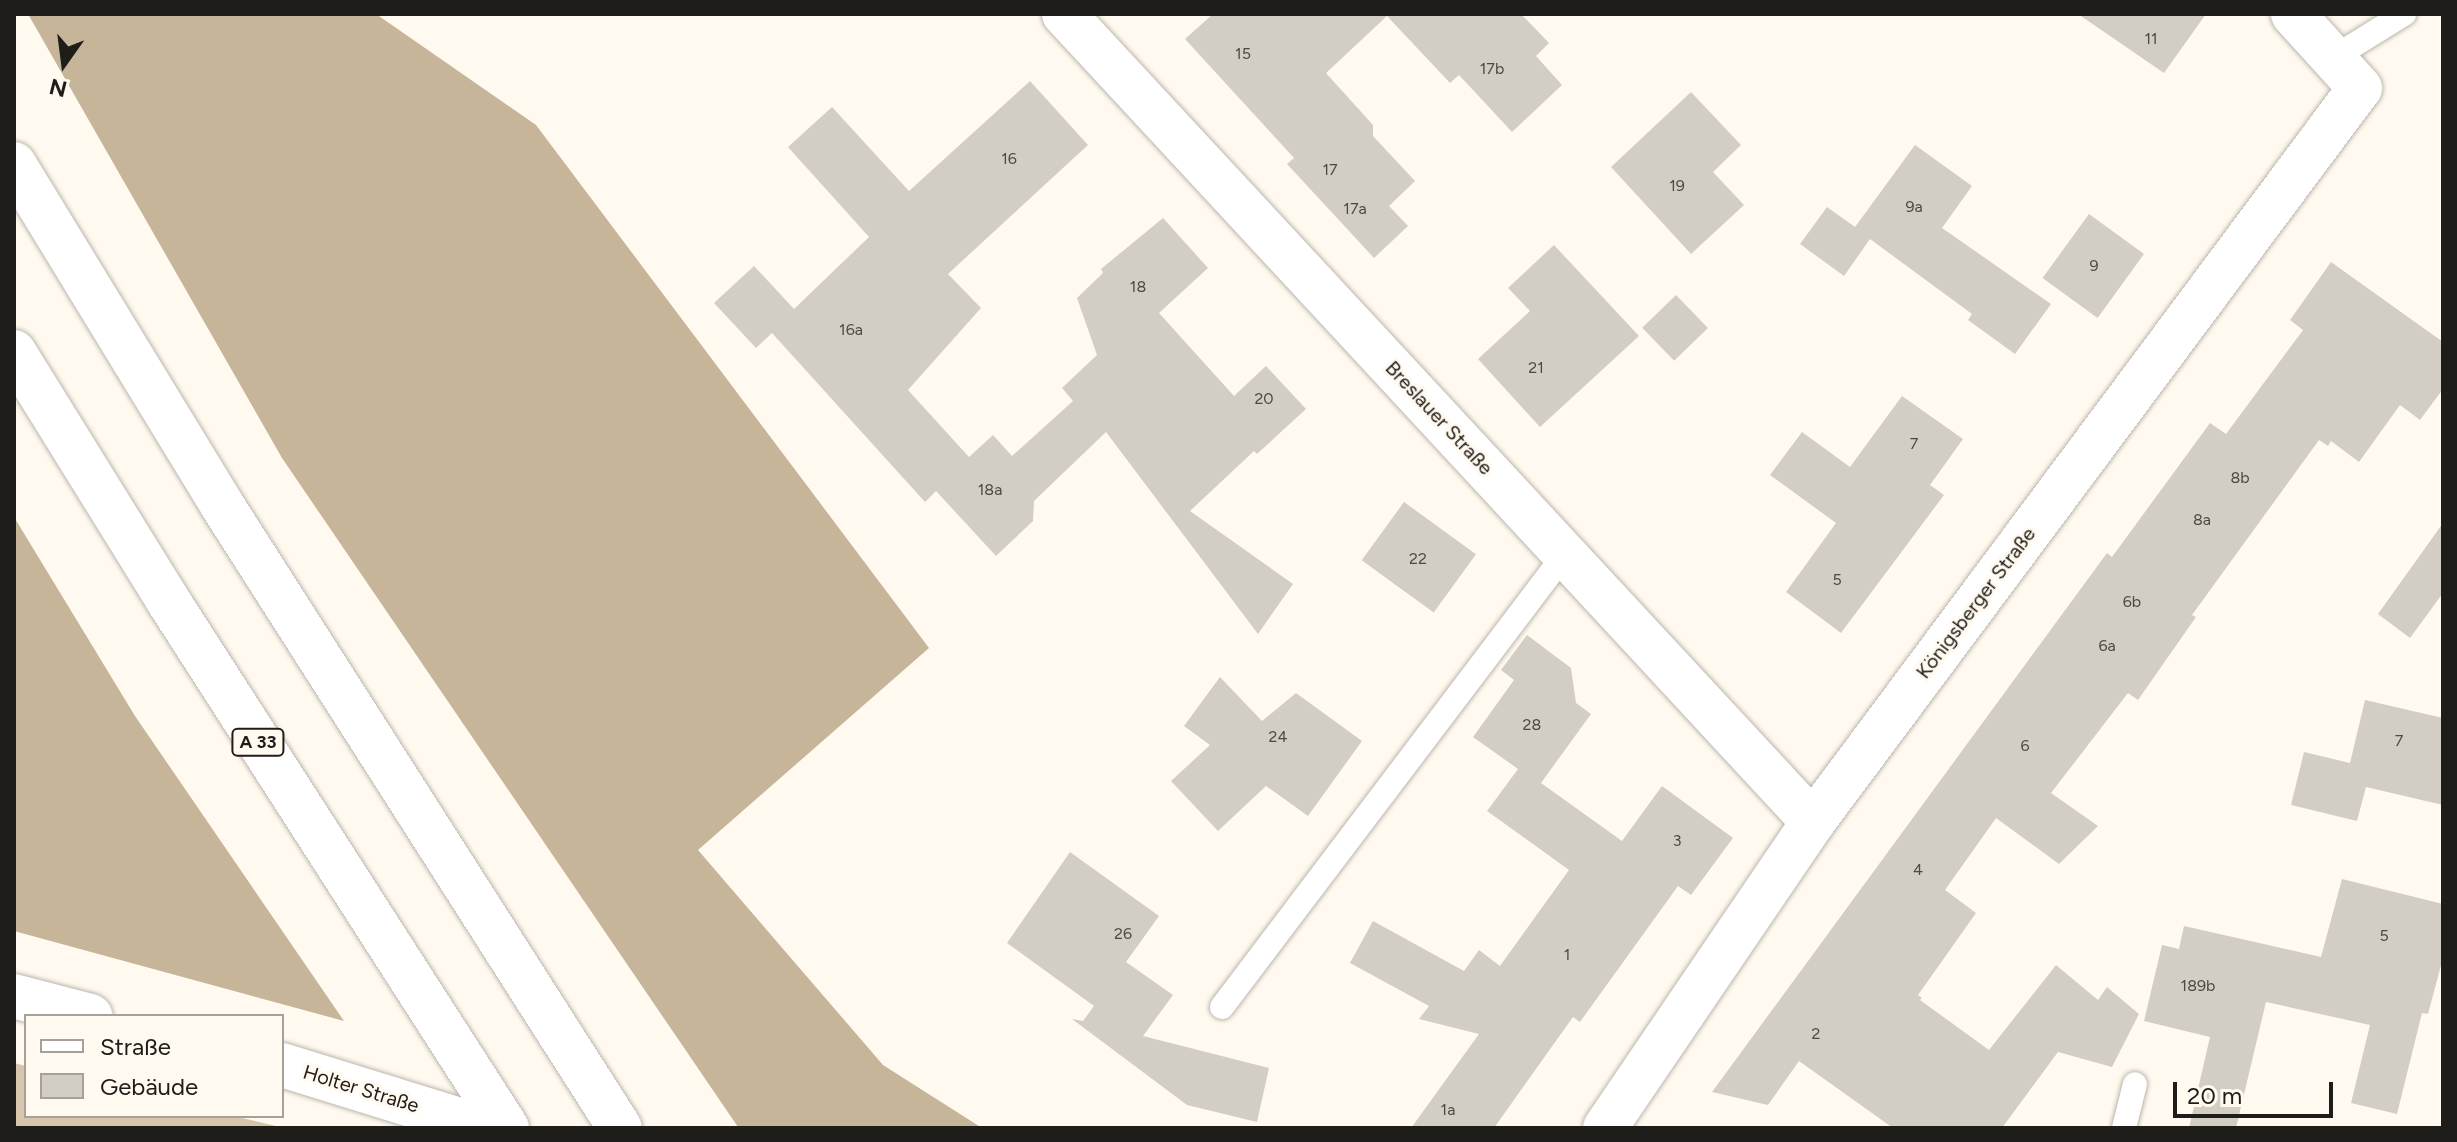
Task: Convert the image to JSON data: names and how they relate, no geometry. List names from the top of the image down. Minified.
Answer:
{"streets":{"main road":["Breslauer Straße","Königsberger Straße","A 33","Holter Straße"]},"crossings":[["Breslauer Straße","Königsberger Straße"]],"house_numbers":["11","15","17b","16","17","19","9a","17a","9","18","16a","21","20","7","8b","18a","8a","22","5","6b","6a","28","24","7","6","3","4","26","5","1","189b","2","1a"],"legend":["Straße","Gebäude"],"scale_bar":"20 m","north":"bottom"}
